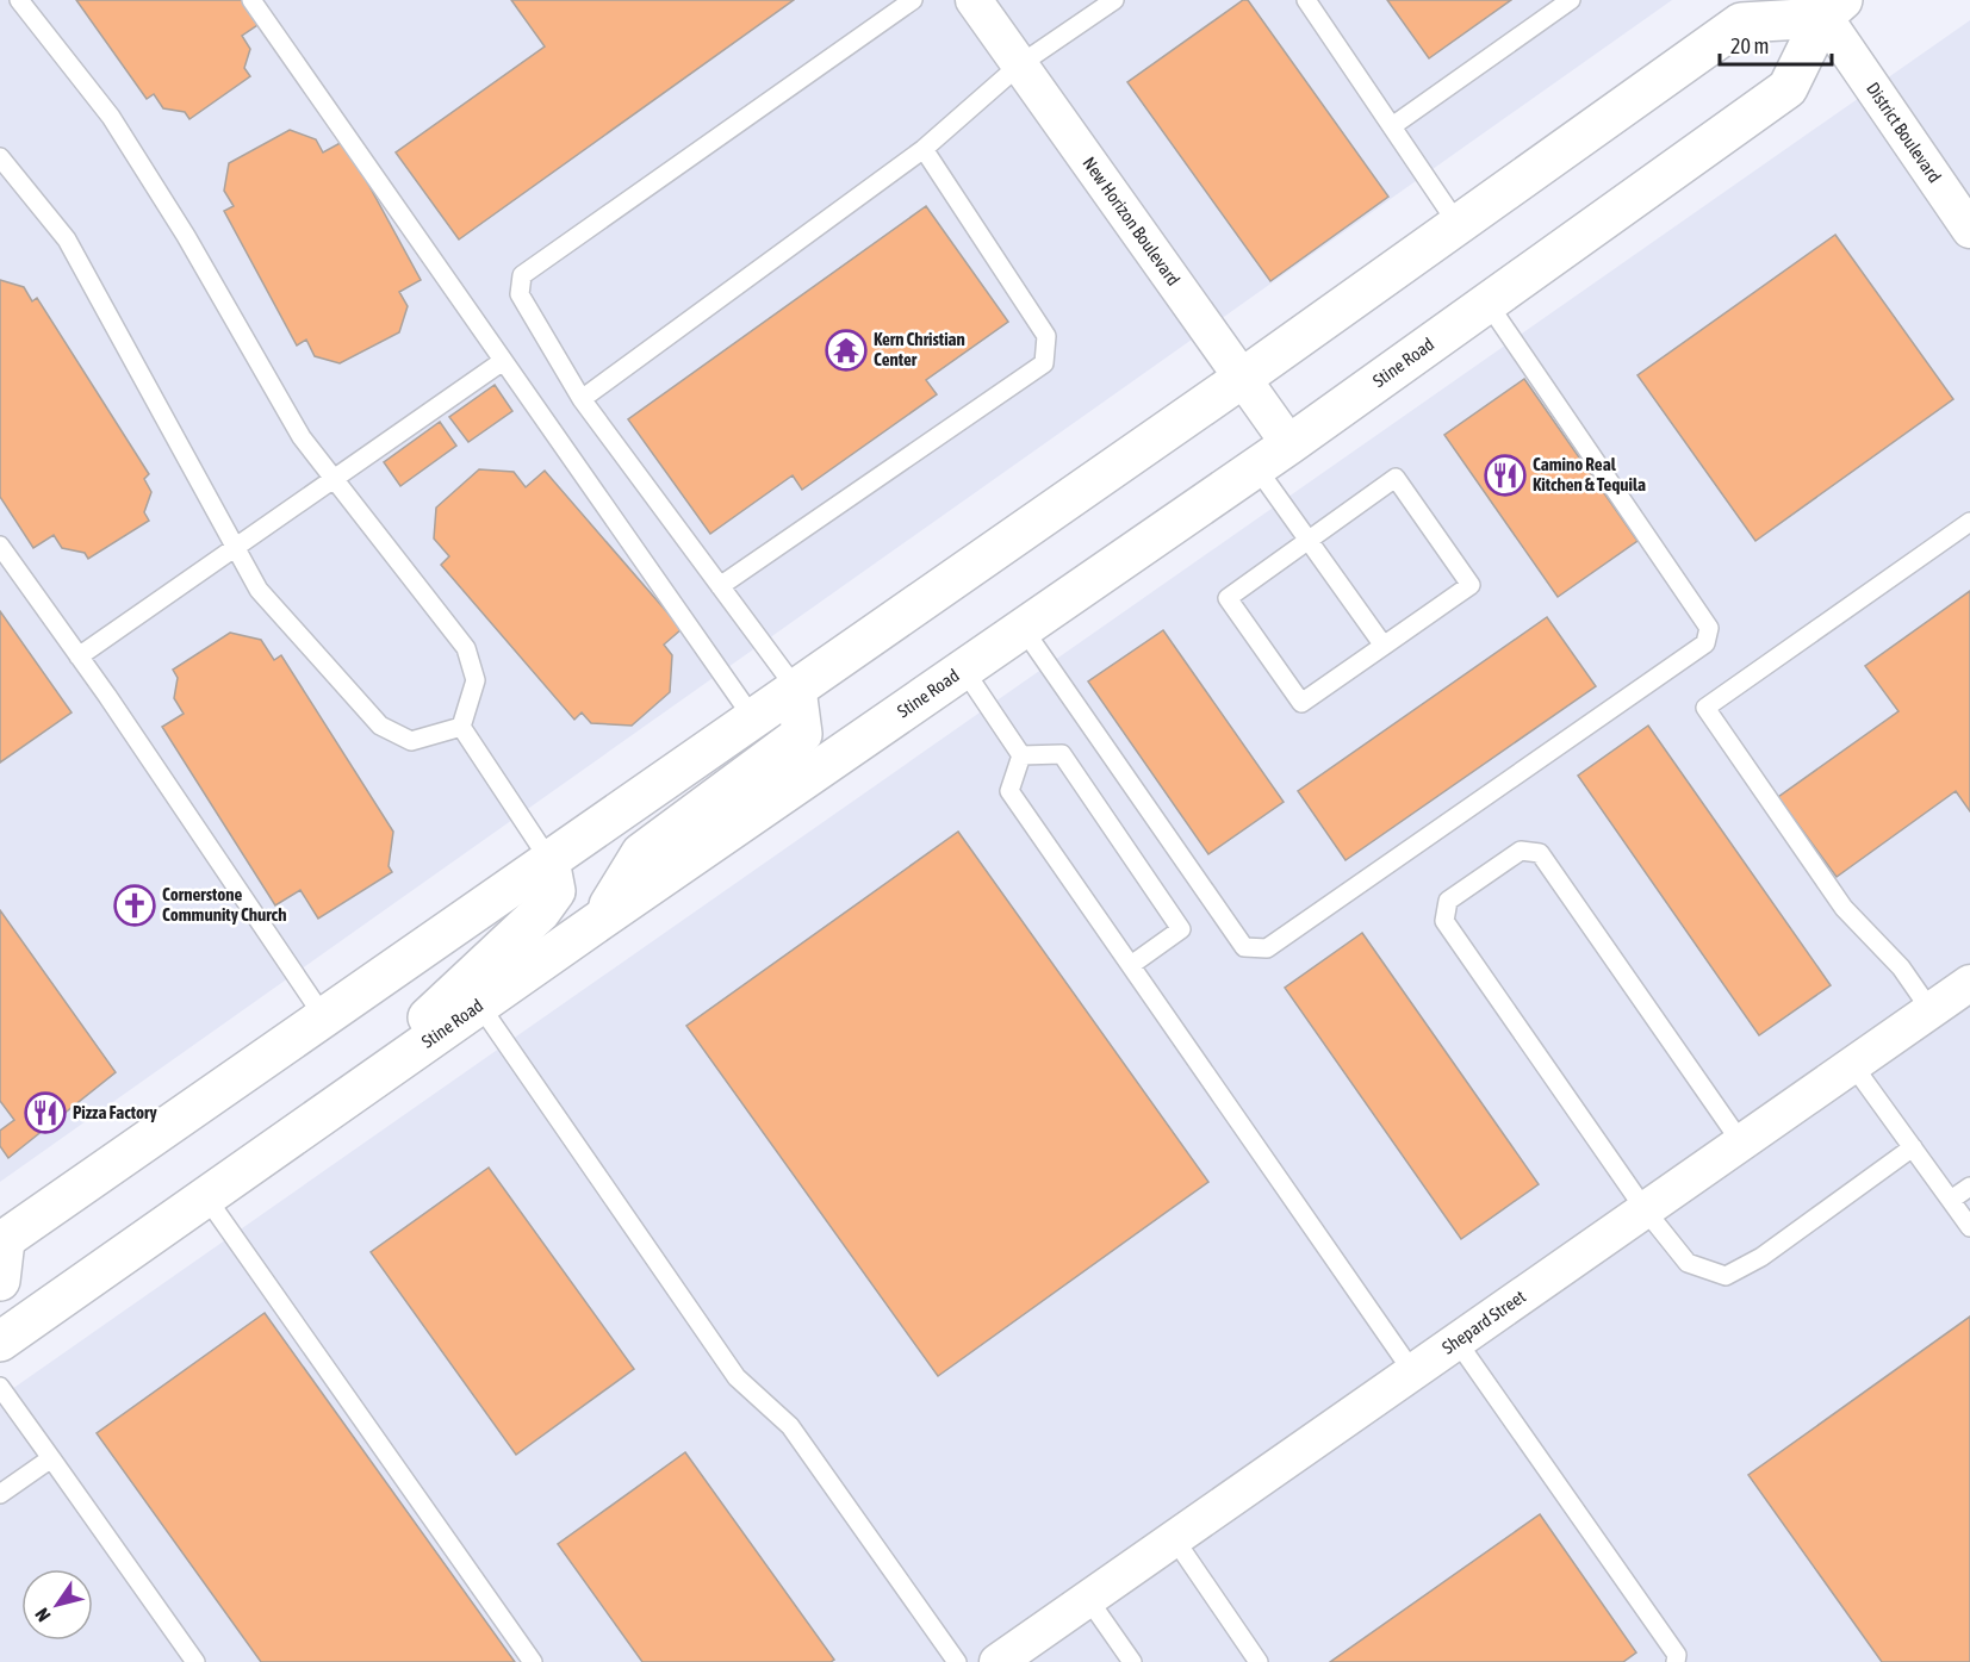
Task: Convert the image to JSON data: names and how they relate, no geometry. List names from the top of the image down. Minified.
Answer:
{"streets":{"main road":["Stine Road"],"street":["District Boulevard","New Horizon Boulevard","Shepard Street"]},"crossings":[["District Boulevard","Stine Road"],["New Horizon Boulevard","Stine Road"]],"places":{"temple":["Kern Christian Center"],"restaurant":["Camino Real Kitchen & Tequila","Pizza Factory"],"church":["Cornerstone Community Church"]},"scale_bar":"20 m","north":"bottom left"}
